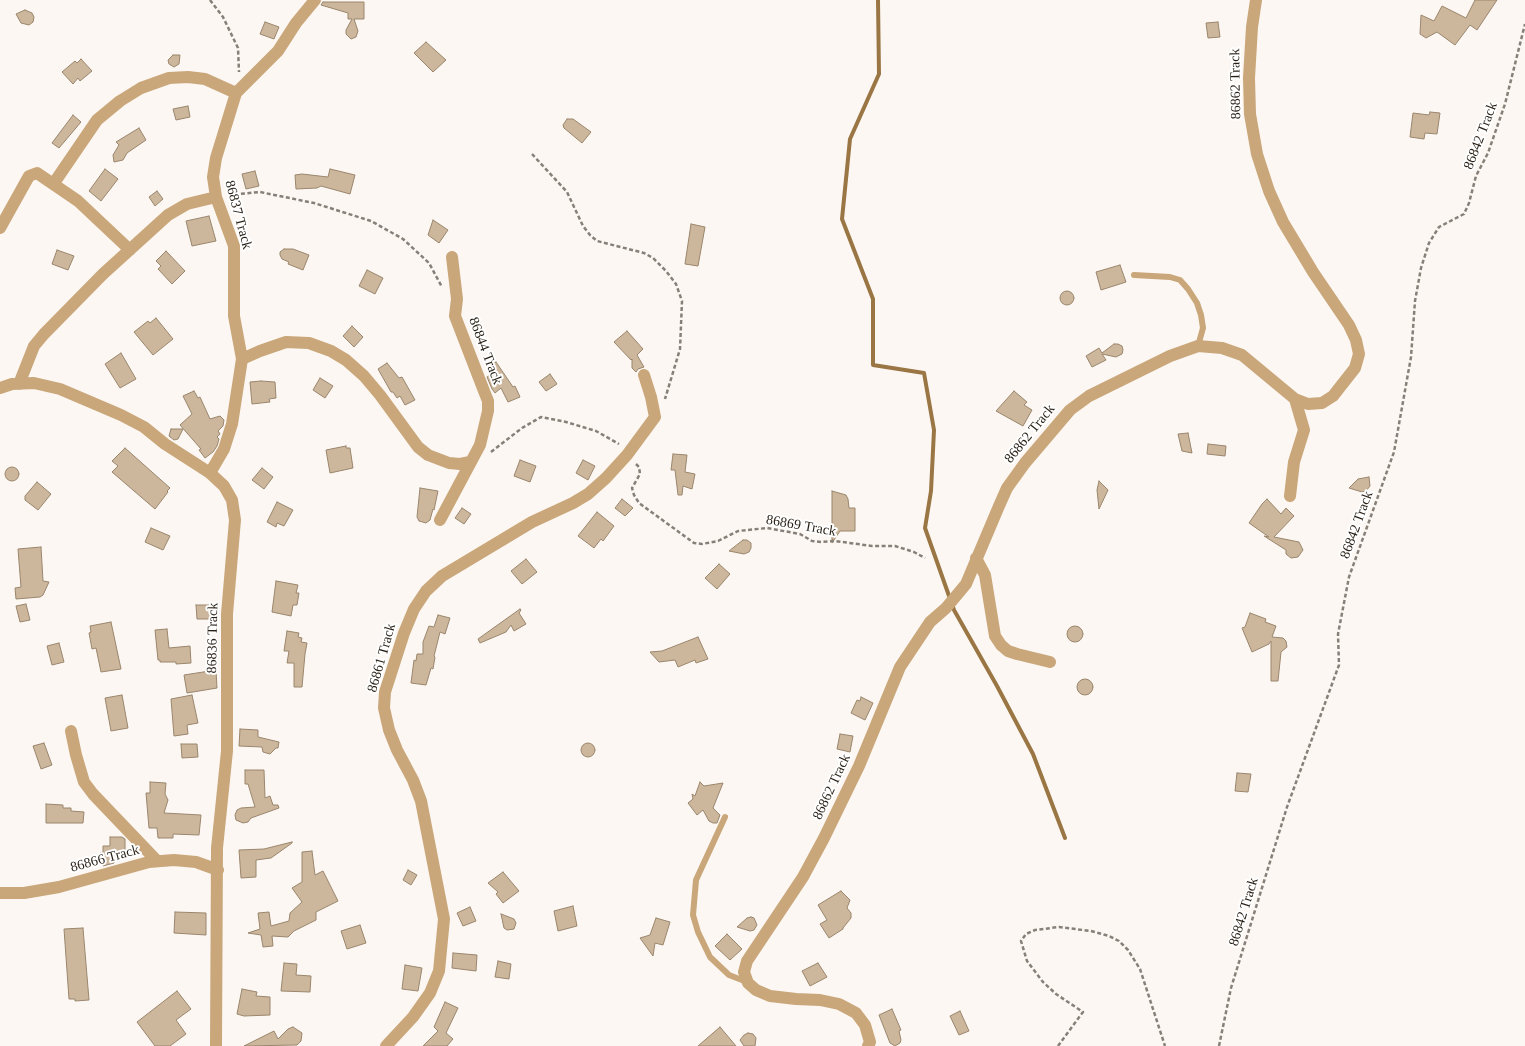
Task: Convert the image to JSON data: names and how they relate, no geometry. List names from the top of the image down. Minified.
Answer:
{"streets":{"street":["86862 Track","86837 Track","86844 Track","86836 Track","86861 Track","86866 Track"],"path":["86842 Track","86869 Track"]},"crossings":[["86837 Track","86836 Track"],["86869 Track","86861 Track"],["86836 Track","86866 Track"]]}
